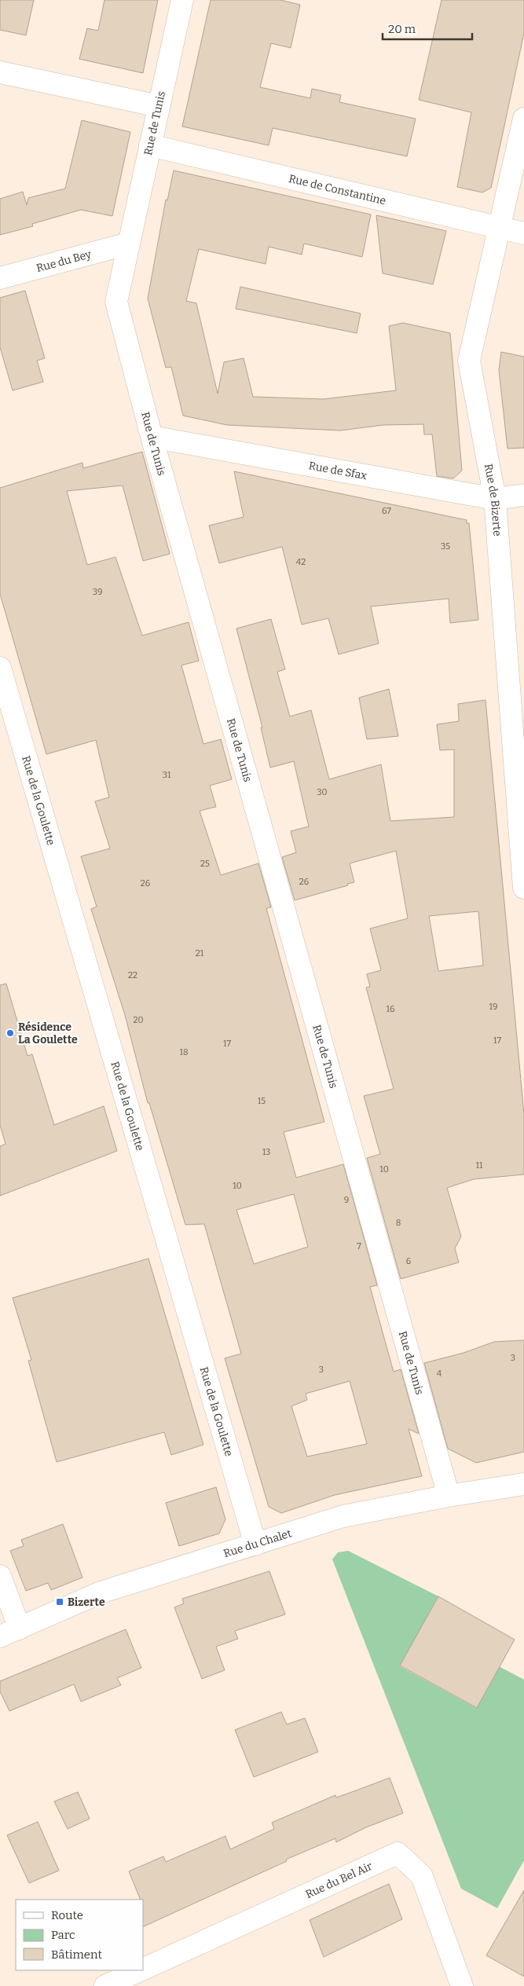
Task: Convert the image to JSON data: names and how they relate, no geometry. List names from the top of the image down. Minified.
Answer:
{"streets":{"street":["Rue de Tunis","Rue de Constantine","Rue du Bey","Rue de Sfax","Rue de Bizerte","Rue de la Goulette","Rue du Chalet","Rue du Bel Air"]},"crossings":[["Rue de Tunis","Rue de Constantine"],["Rue de Tunis","Rue du Bey"],["Rue de Tunis","Rue de Sfax"],["Rue de Tunis","Rue du Chalet"],["Rue de Constantine","Rue de Bizerte"],["Rue de Sfax","Rue de Bizerte"],["Rue de la Goulette","Rue du Chalet"]],"places":{"other":["Résidence La Goulette"],"transit":["Bizerte"]},"house_numbers":["67","35","42","39","31","30","25","26","26","21","22","19","16","20","17","17","18","15","13","11","10","10","9","8","7","6","3","3","4"],"legend":["Route","Parc","Bâtiment"],"scale_bar":"20 m"}
